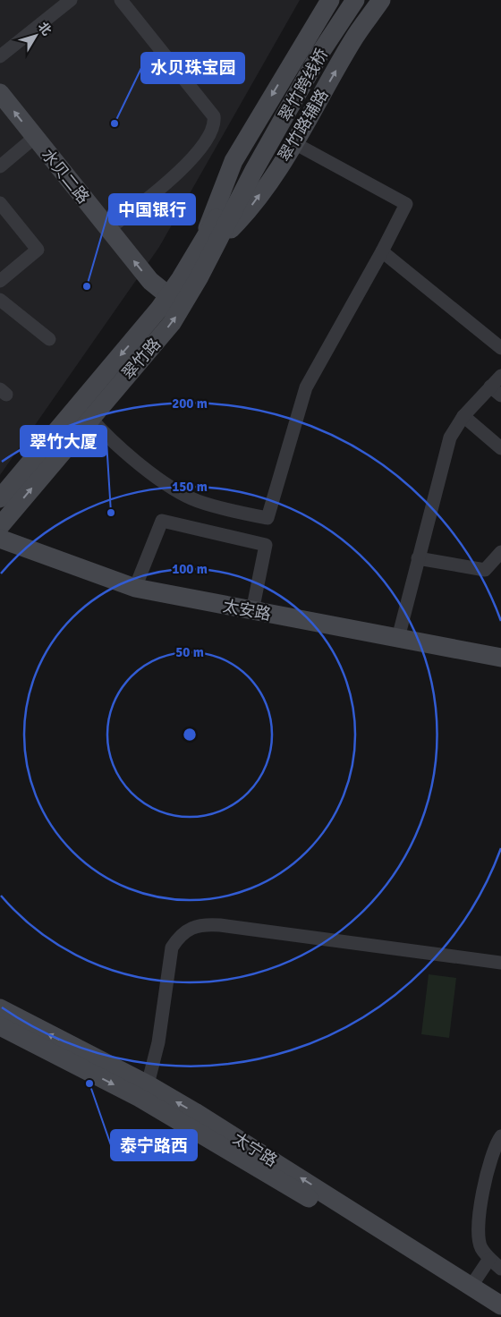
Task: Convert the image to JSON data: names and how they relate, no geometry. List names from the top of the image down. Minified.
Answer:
{"streets":{"main road":["翠竹跨线桥","翠竹路辅路","水贝二路","翠竹路","太安路","太宁路"]},"crossings":[["翠竹跨线桥","翠竹路"],["翠竹路辅路","翠竹路"],["水贝二路","翠竹路"]],"one_way":["水贝二路"],"places":["水贝珠宝园","中国银行","翠竹大厦","泰宁路西"],"north":"top right","rings":["200 m","150 m","100 m","50 m"]}
